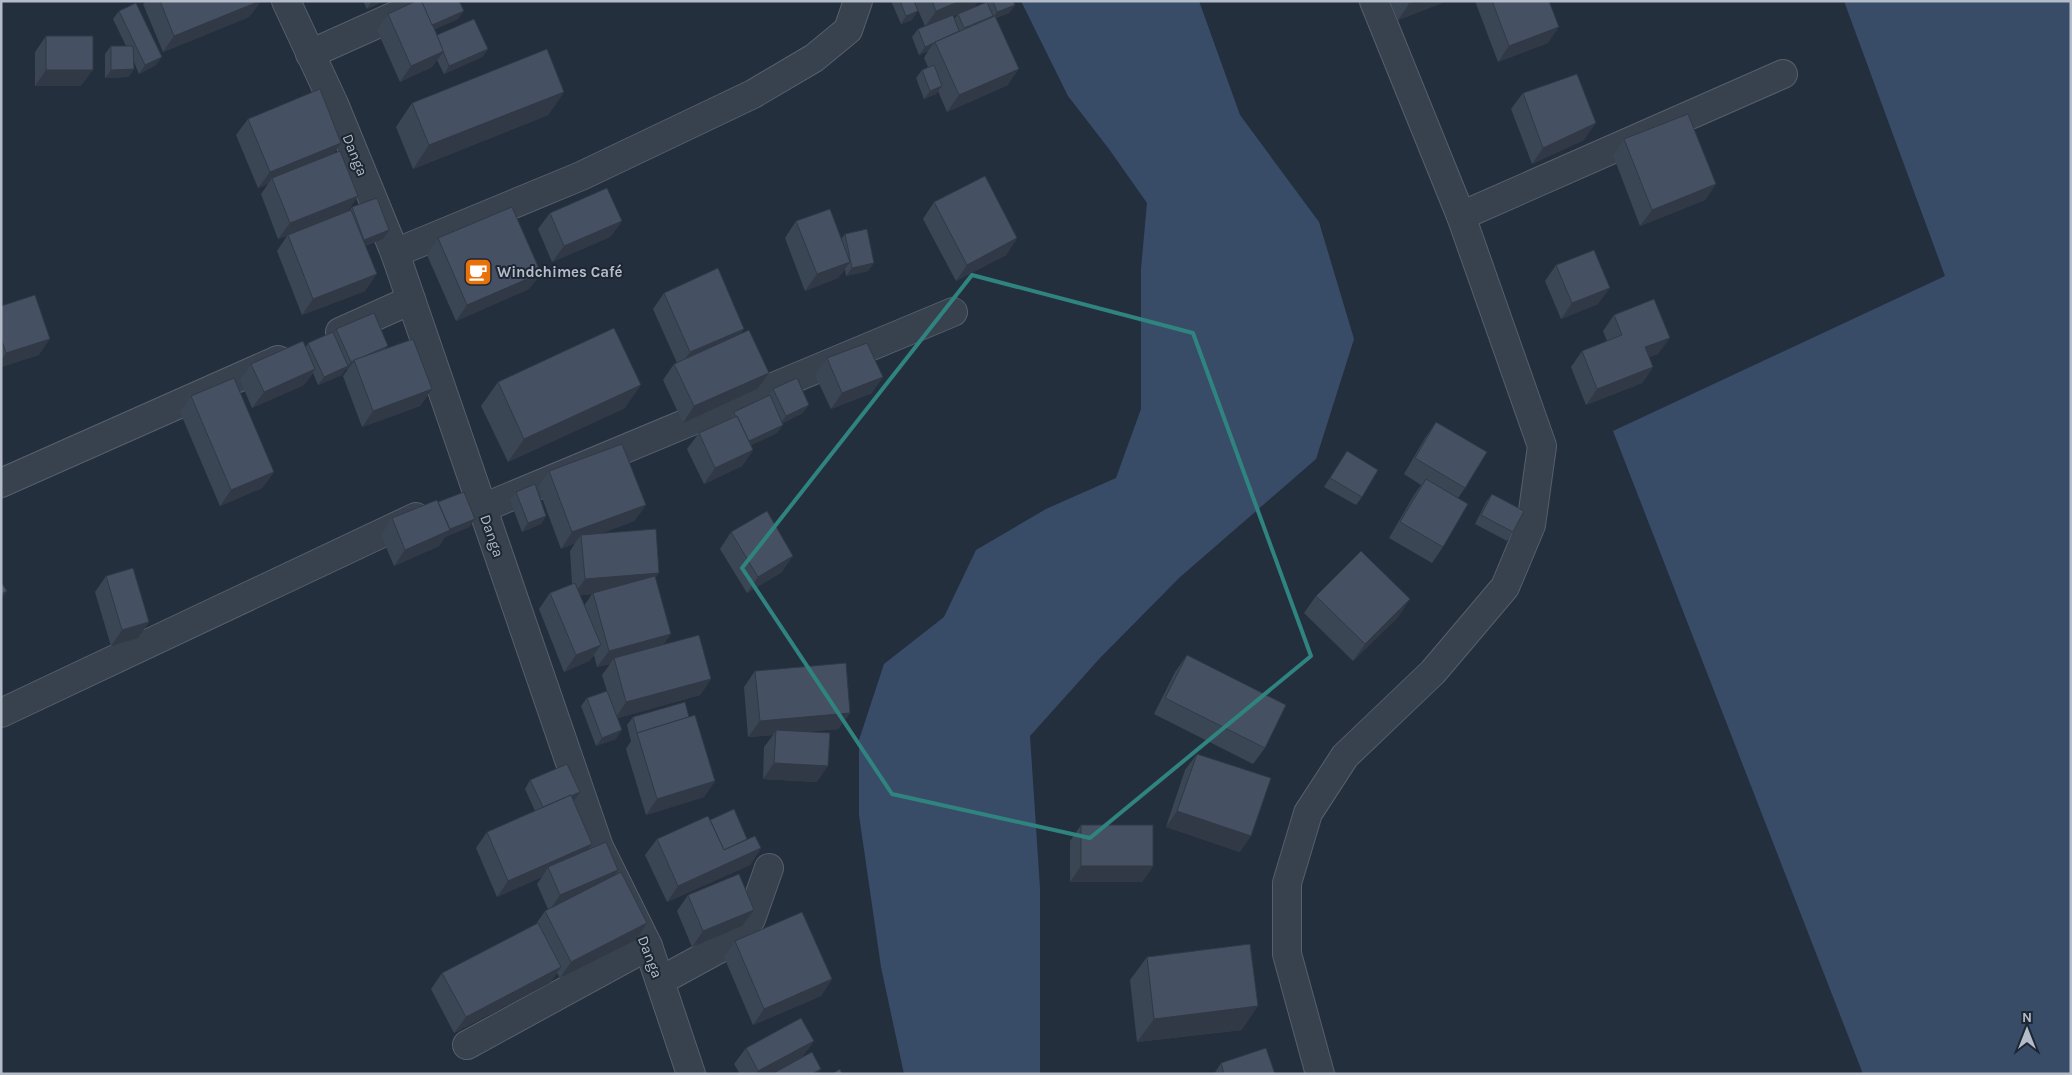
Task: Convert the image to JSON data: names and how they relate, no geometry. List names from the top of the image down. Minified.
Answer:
{"streets":{"street":["Danga"]},"places":{"cafe":["Windchimes Café"]},"north":"top"}
